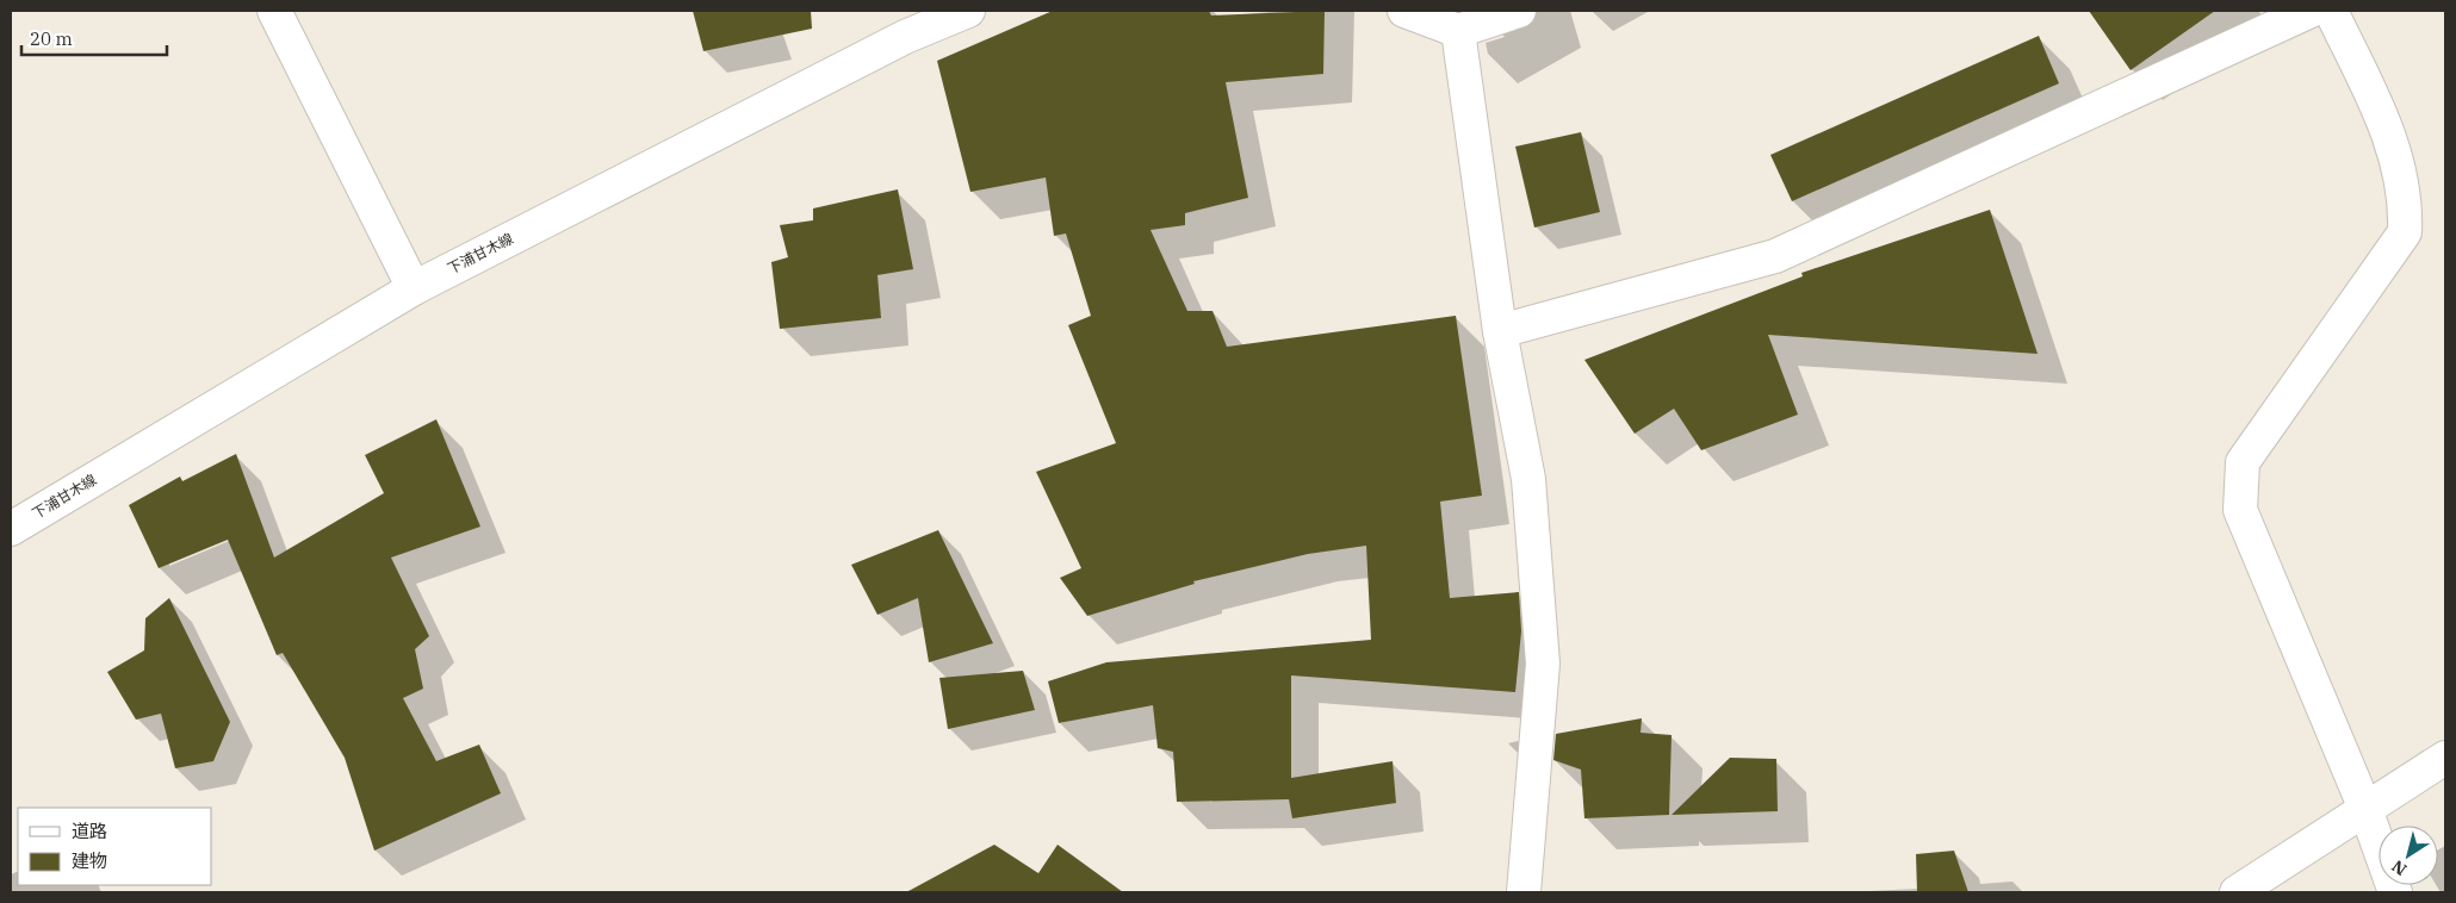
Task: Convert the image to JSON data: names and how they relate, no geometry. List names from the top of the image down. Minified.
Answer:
{"streets":{"street":["下浦甘木線"]},"legend":["道路","建物"],"scale_bar":"20 m","north":"bottom left"}
